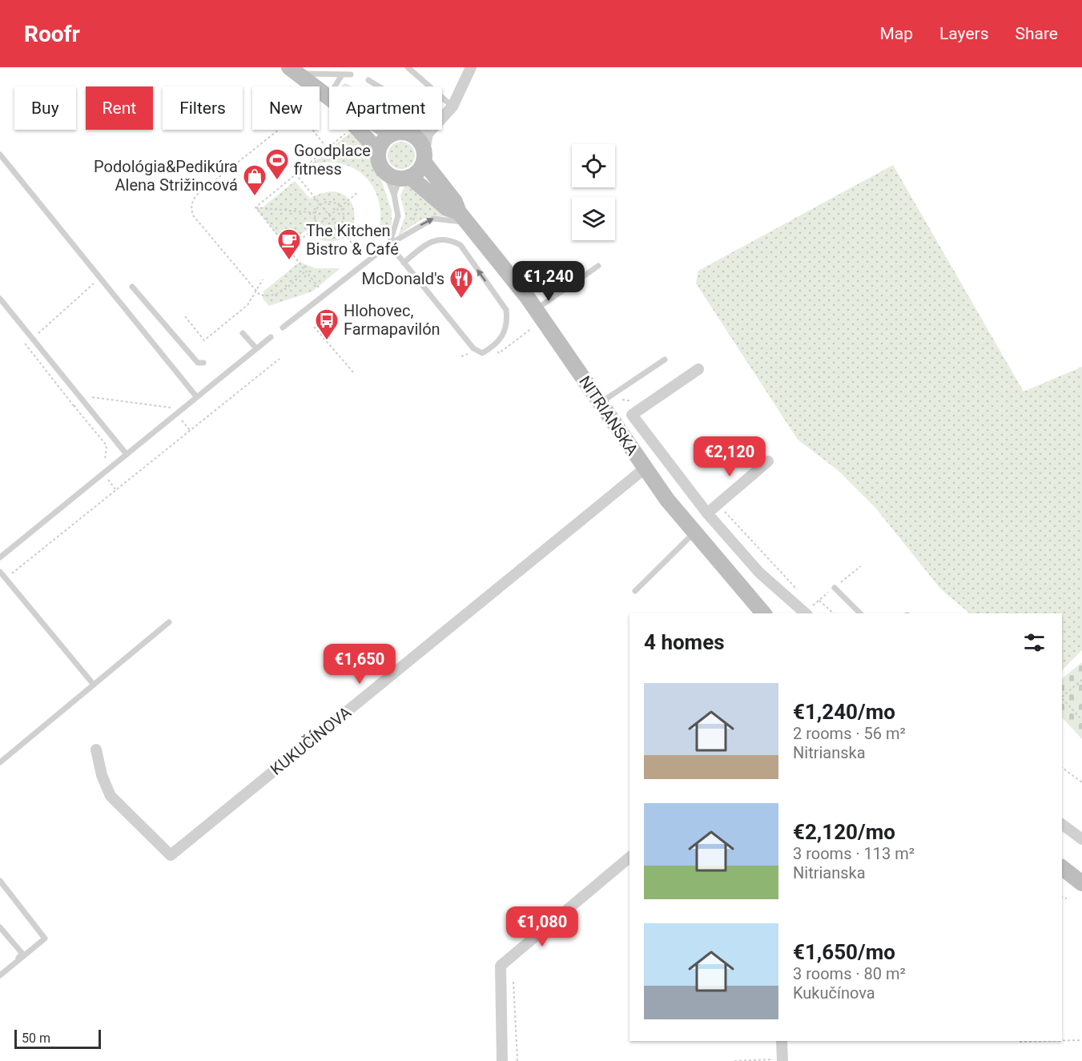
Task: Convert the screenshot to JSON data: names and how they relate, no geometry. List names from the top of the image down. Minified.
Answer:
{"streets":{"main road":["NITRIANSKA"],"street":["KUKUČÍNOVA"]},"crossings":[["NITRIANSKA","KUKUČÍNOVA"]],"places":{"sports":["Goodplace fitness"],"shop":["Podológia&Pedikúra Alena Strižincová"],"cafe":["The Kitchen Bistro & Café"],"restaurant":["McDonald's"],"bus stop":["Hlohovec, Farmapavilón"]},"scale_bar":"50 m","page":{"header":"Roofr","nav":["Map","Layers","Share"],"chip":["Buy","Rent","Filters","New","Apartment"],"price":["€1,240","€2,120","€1,650","€1,080"],"heading":"4 homes","list":[{"name":"€1,240/mo","note":"2 rooms · 56 m² · Nitrianska"},{"name":"€2,120/mo","note":"3 rooms · 113 m² · Nitrianska"},{"name":"€1,650/mo","note":"3 rooms · 80 m² · Kukučínova"}],"scale":"50 m"}}
